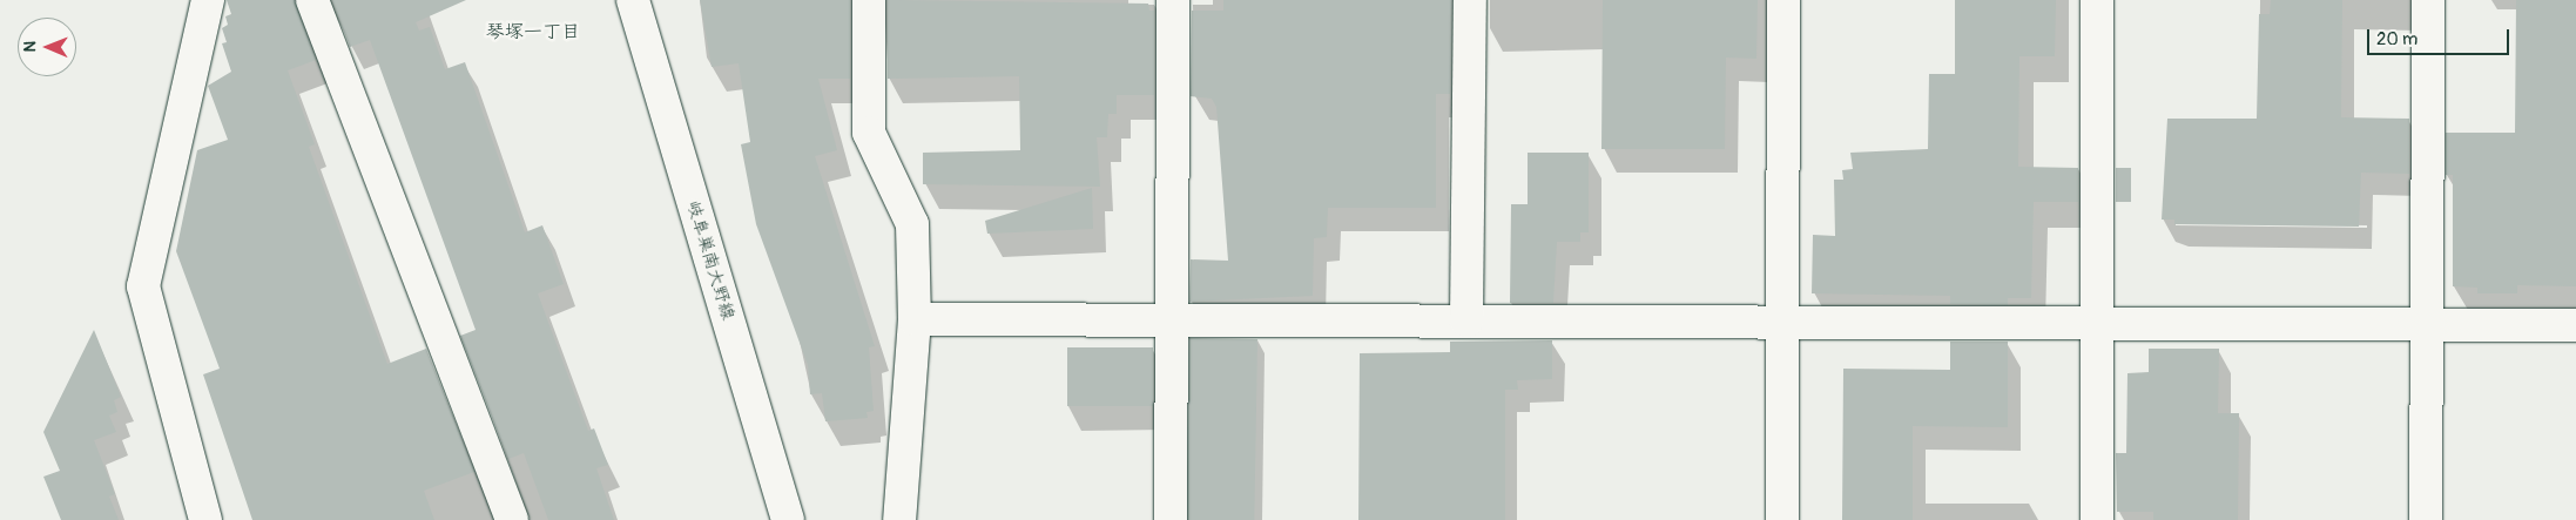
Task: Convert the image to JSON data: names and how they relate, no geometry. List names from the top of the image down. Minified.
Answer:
{"streets":{"street":["岐阜巣南大野線"]},"districts":["琴塚一丁目"],"scale_bar":"20 m","north":"left"}
